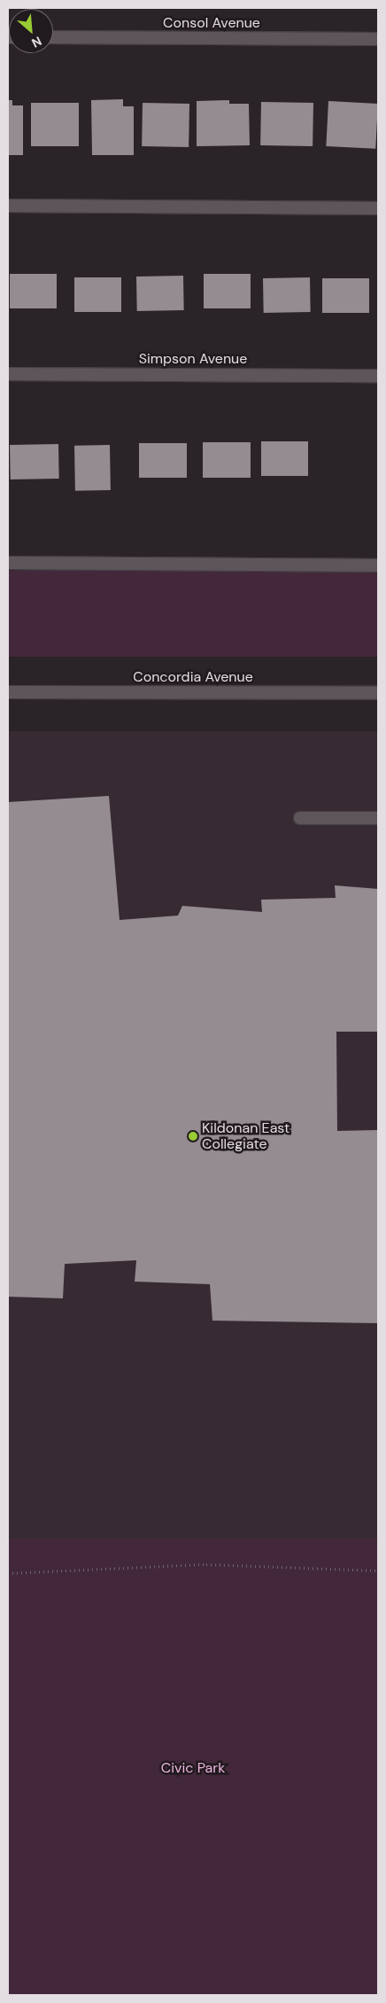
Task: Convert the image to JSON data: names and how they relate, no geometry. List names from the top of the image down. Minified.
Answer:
{"streets":{"street":["Consol Avenue","Simpson Avenue","Concordia Avenue"]},"parks":["Civic Park"],"places":["Kildonan East Collegiate"],"north":"bottom right"}
